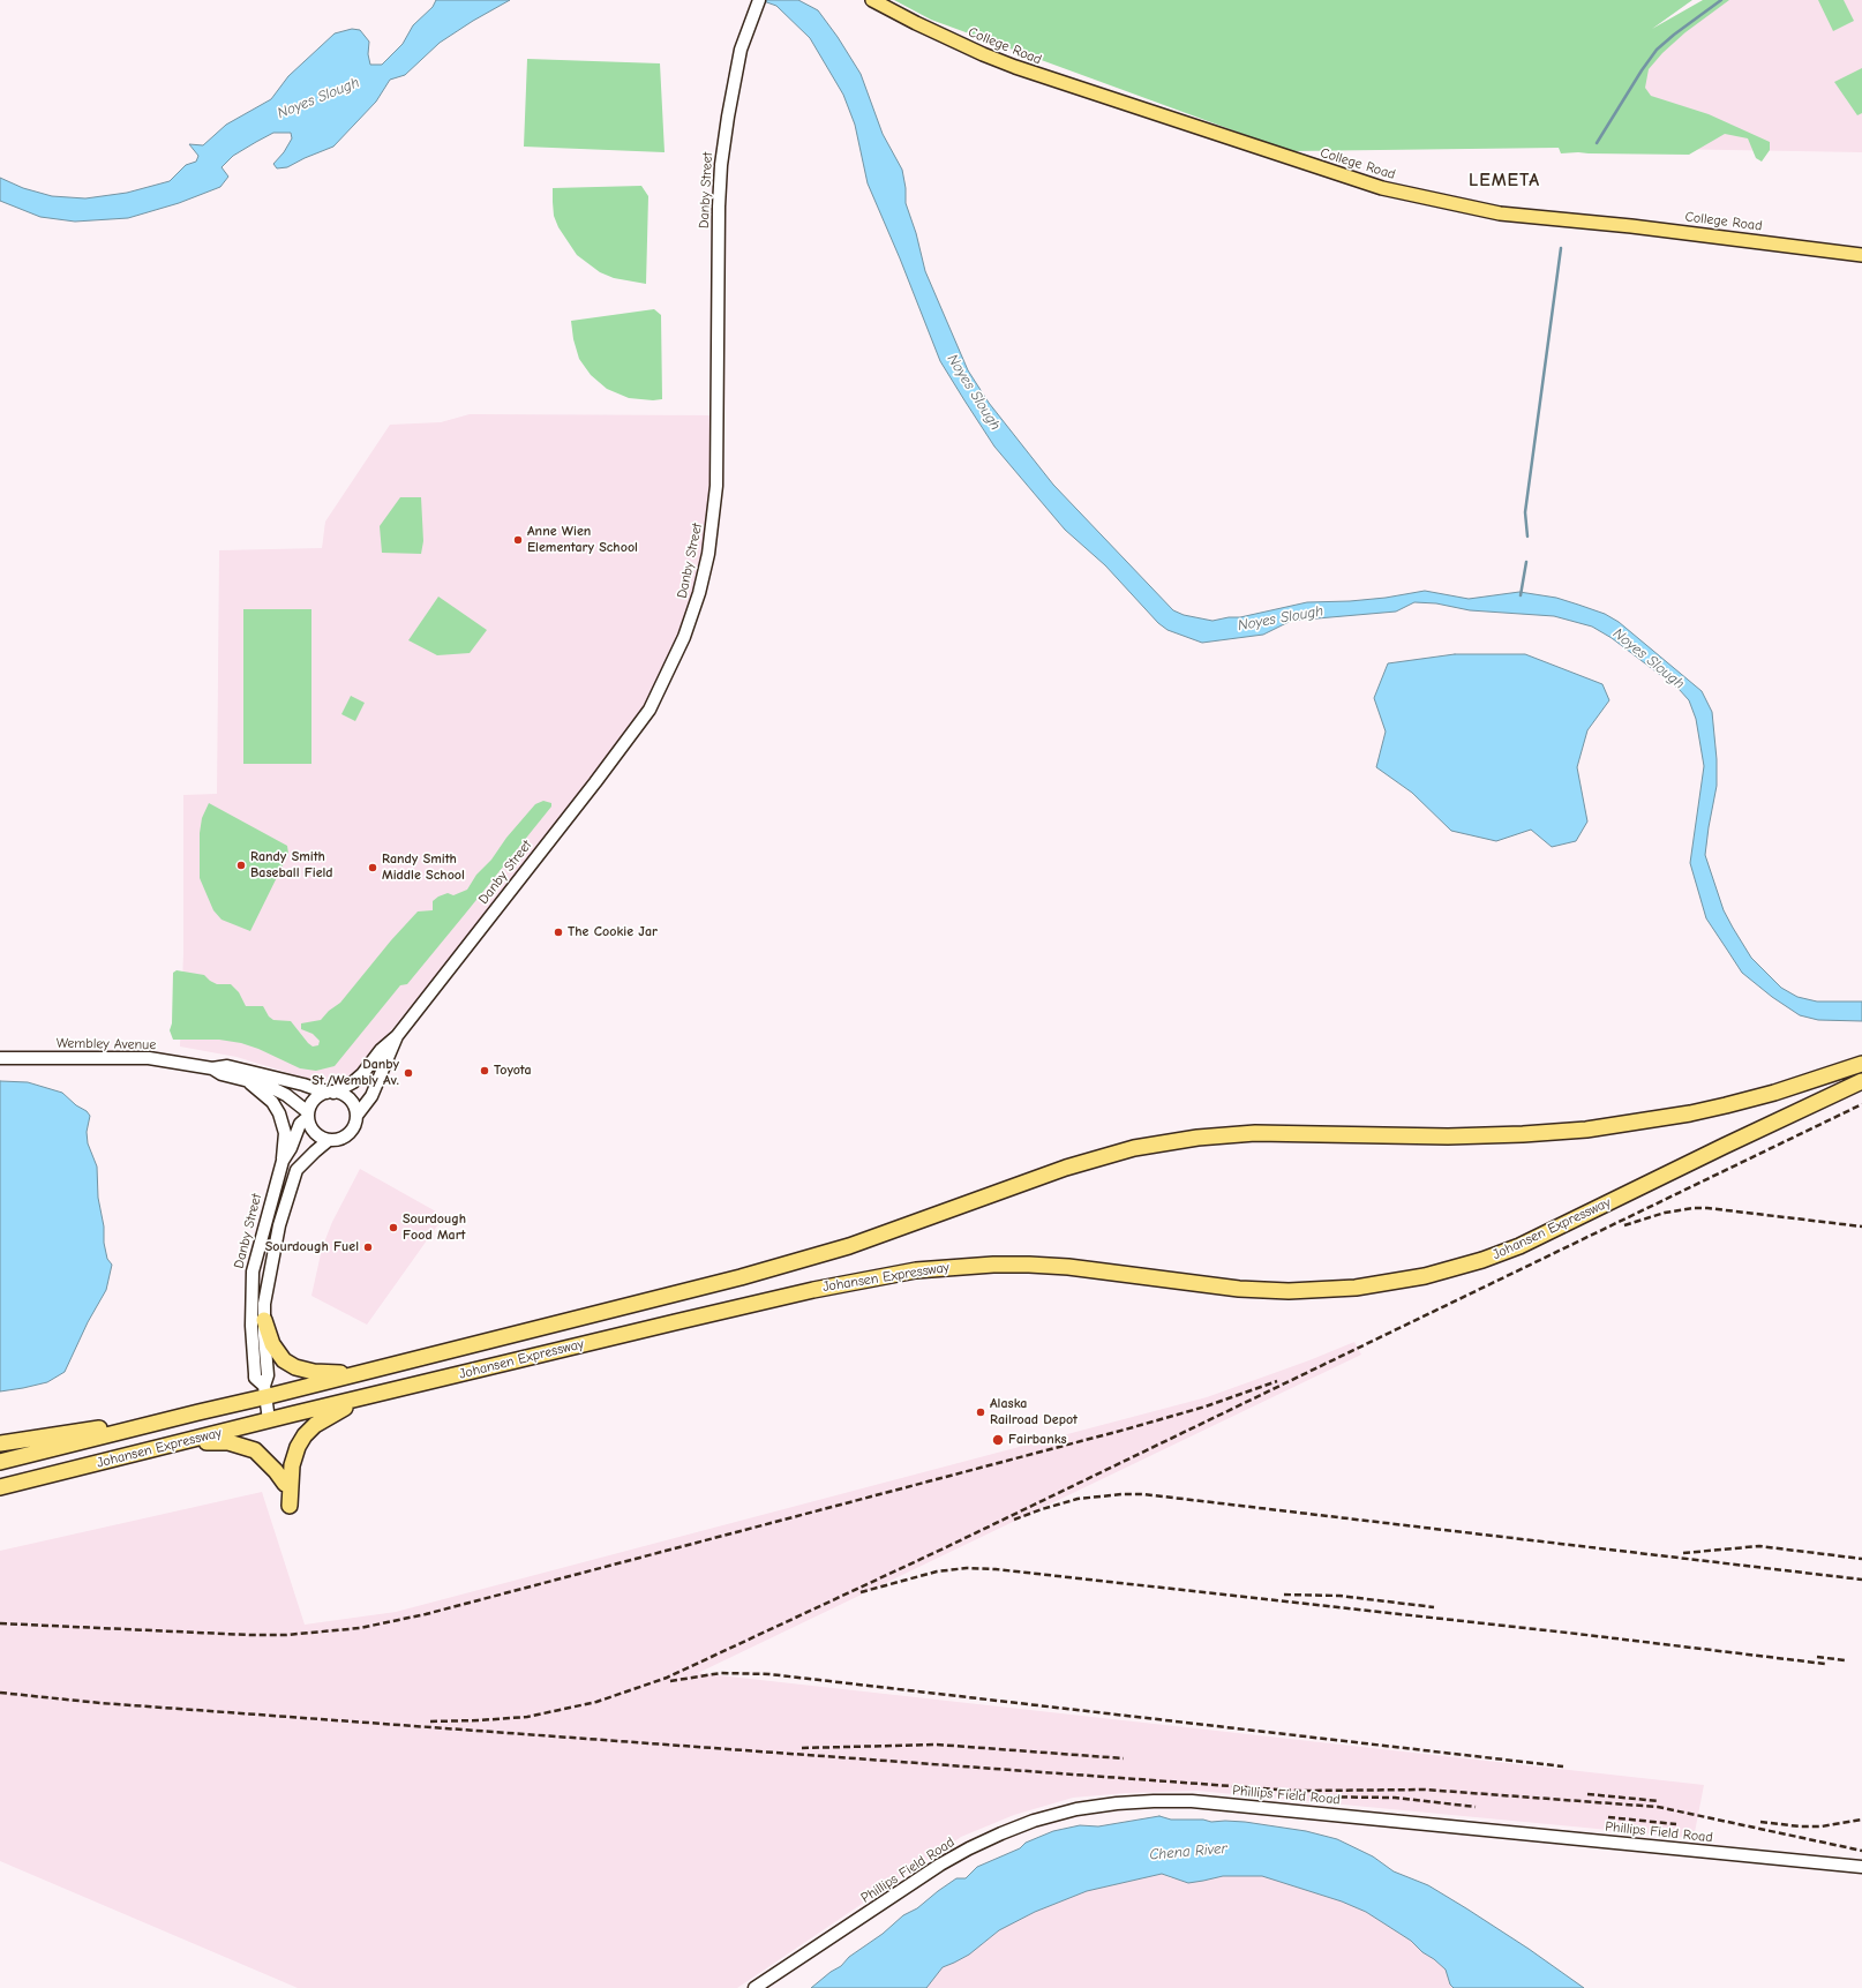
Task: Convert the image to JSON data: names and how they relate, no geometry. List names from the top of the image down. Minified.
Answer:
{"streets":{"highway":["Johansen Expressway"],"main road":["College Road"],"street":["Danby Street","Wembley Avenue","Phillips Field Road"]},"crossings":[["Danby Street","Wembley Avenue"],["Danby Street","Johansen Expressway"]],"districts":["LEMETA"],"water":["Noyes Slough","Chena River"],"places":["Anne Wien Elementary School","Randy Smith Baseball Field","Randy Smith Middle School","The Cookie Jar","Toyota","Danby St./Wembly Av.","Sourdough Food Mart","Sourdough Fuel","Alaska Railroad Depot","Fairbanks"]}
